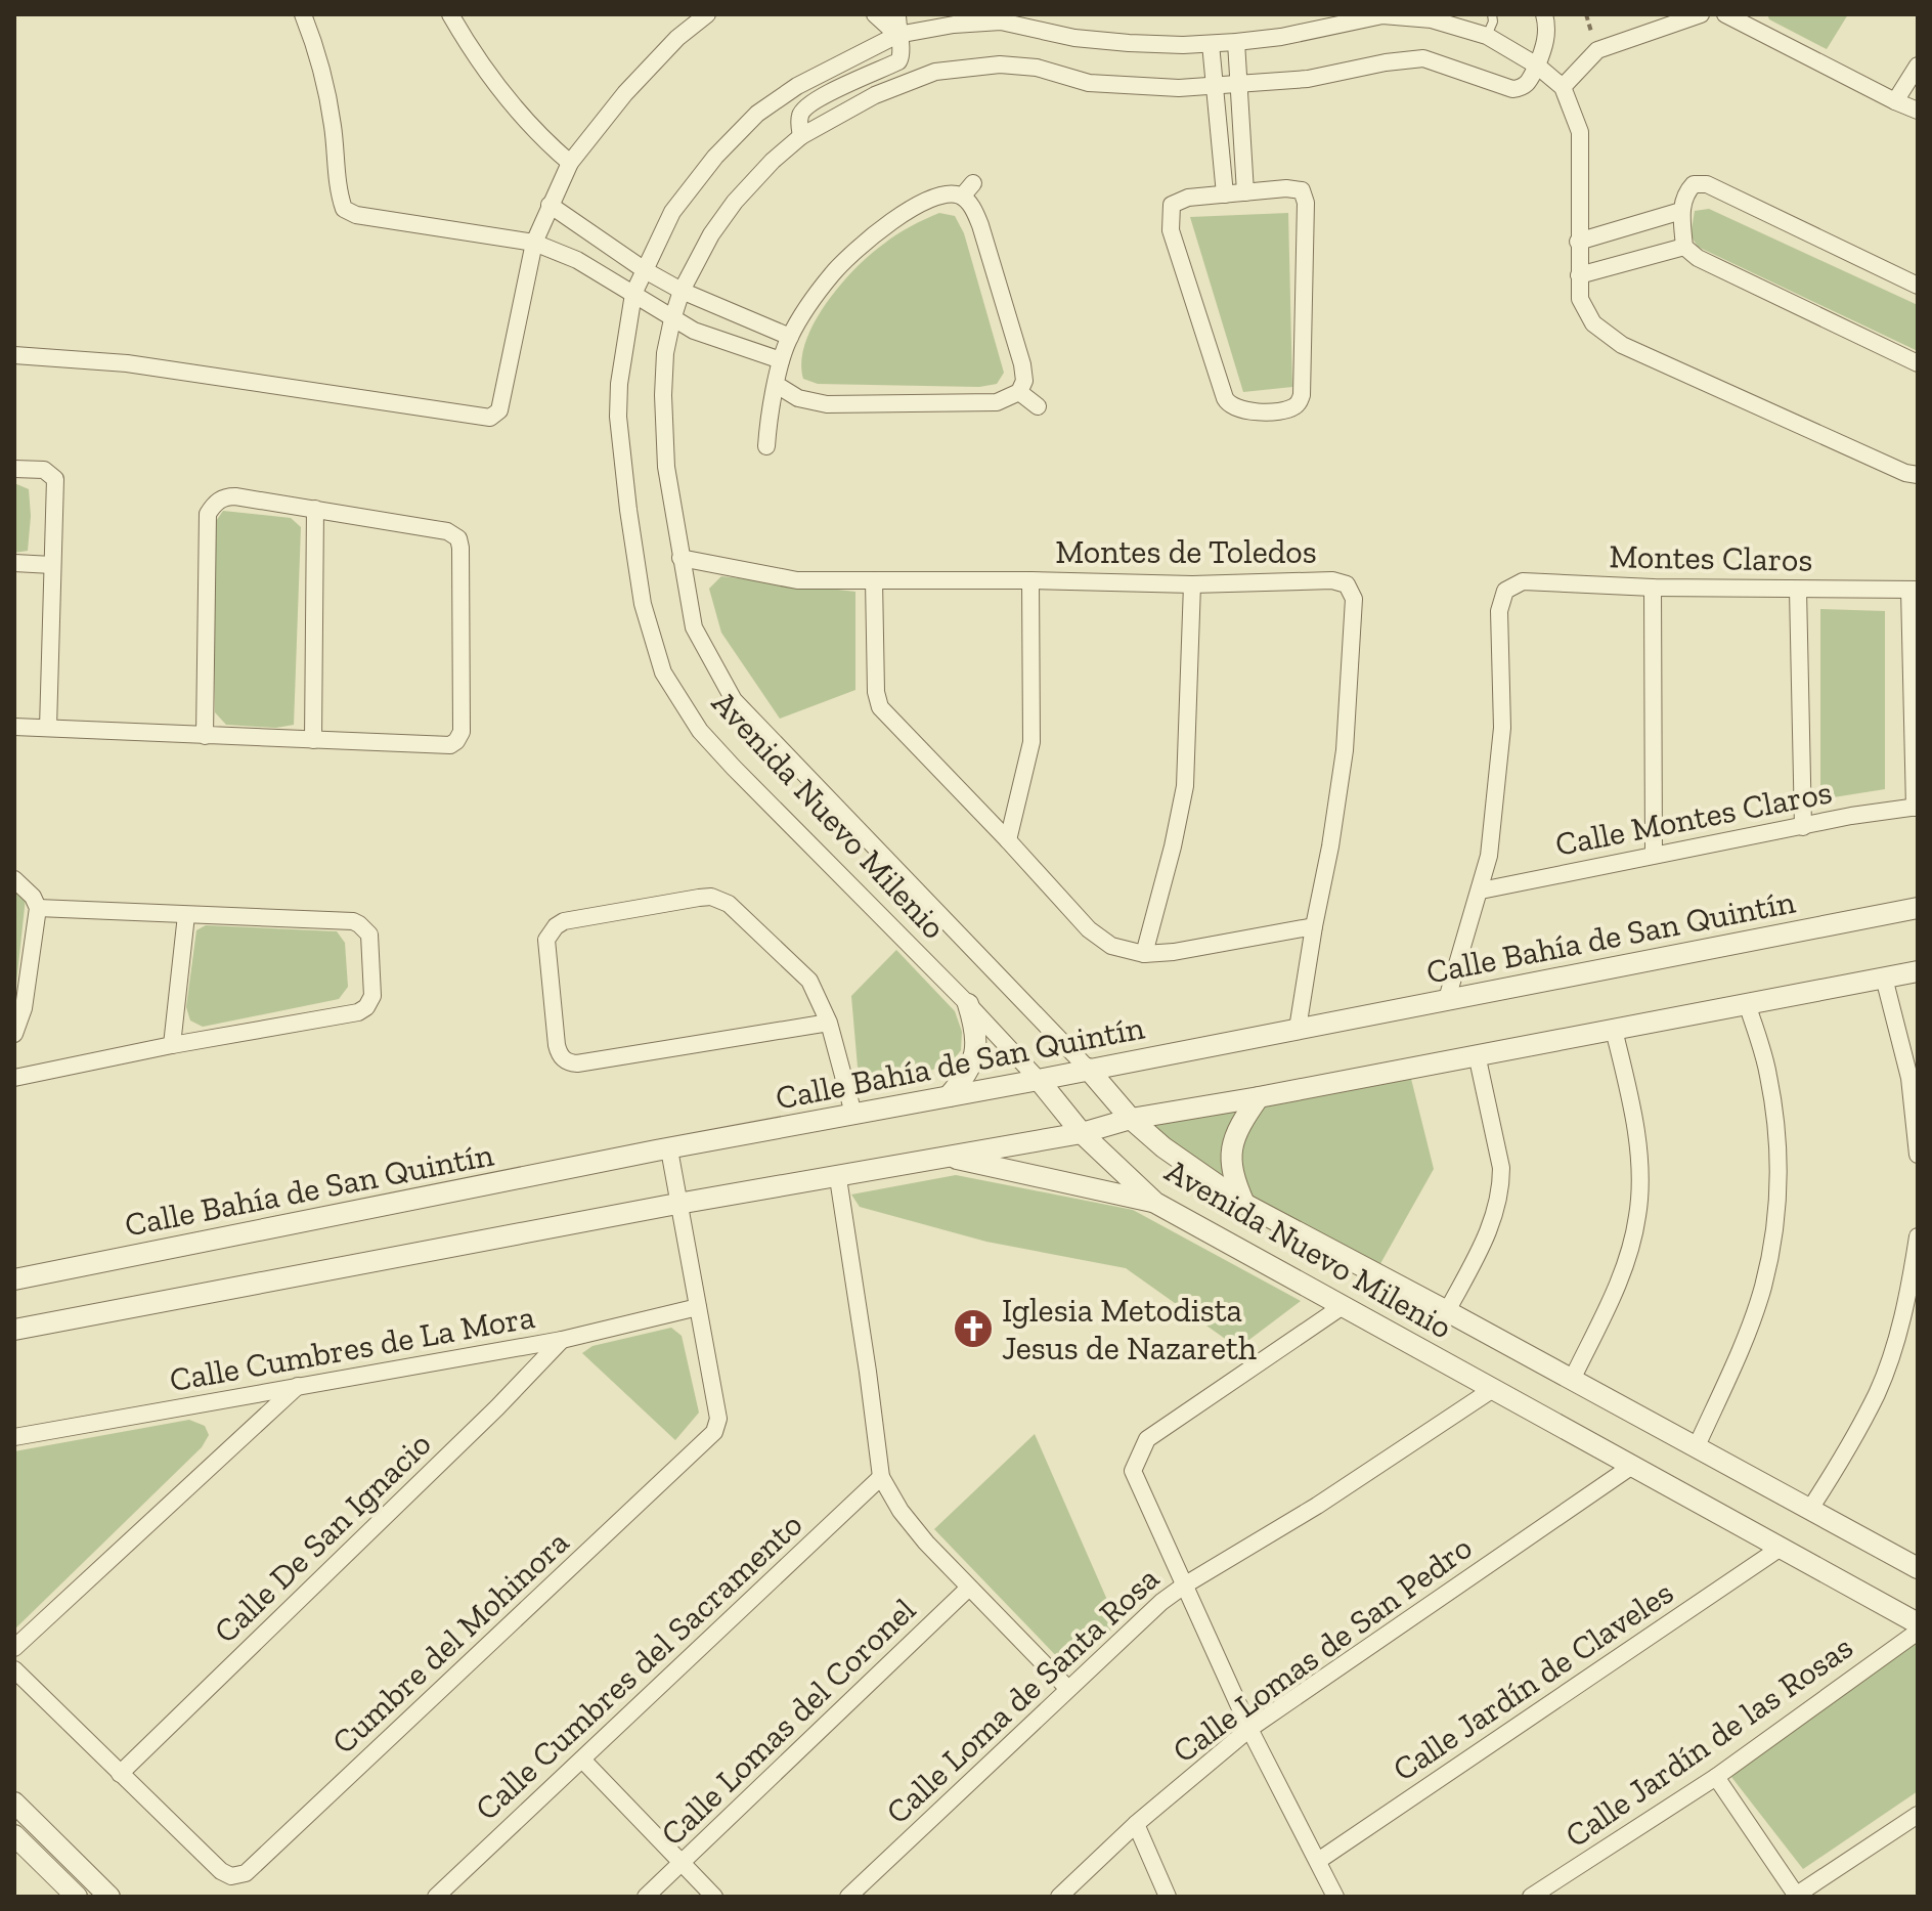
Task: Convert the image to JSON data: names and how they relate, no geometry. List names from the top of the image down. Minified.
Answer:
{"streets":{"street":["Montes de Toledos","Montes Claros","Avenida Nuevo Milenio","Calle Montes Claros","Calle Bahía de San Quintín","Calle Cumbres de La Mora","Calle De San Ignacio","Cumbre del Mohinora","Calle Lomas de San Pedro","Calle Cumbres del Sacramento","Calle Jardín de Claveles","Calle Loma de Santa Rosa","Calle Lomas del Coronel","Calle Jardín de las Rosas"]},"crossings":[["Montes de Toledos","Avenida Nuevo Milenio"],["Montes de Toledos","Calle Bahía de San Quintín"],["Montes Claros","Calle Montes Claros"],["Avenida Nuevo Milenio","Calle Bahía de San Quintín"],["Avenida Nuevo Milenio","Calle Lomas de San Pedro"],["Avenida Nuevo Milenio","Calle Jardín de Claveles"],["Avenida Nuevo Milenio","Calle Loma de Santa Rosa"],["Calle Bahía de San Quintín","Cumbre del Mohinora"],["Calle Cumbres de La Mora","Calle De San Ignacio"],["Calle Cumbres de La Mora","Cumbre del Mohinora"],["Calle De San Ignacio","Cumbre del Mohinora"]],"places":{"church":["Iglesia Metodista Jesus de Nazareth"]}}
